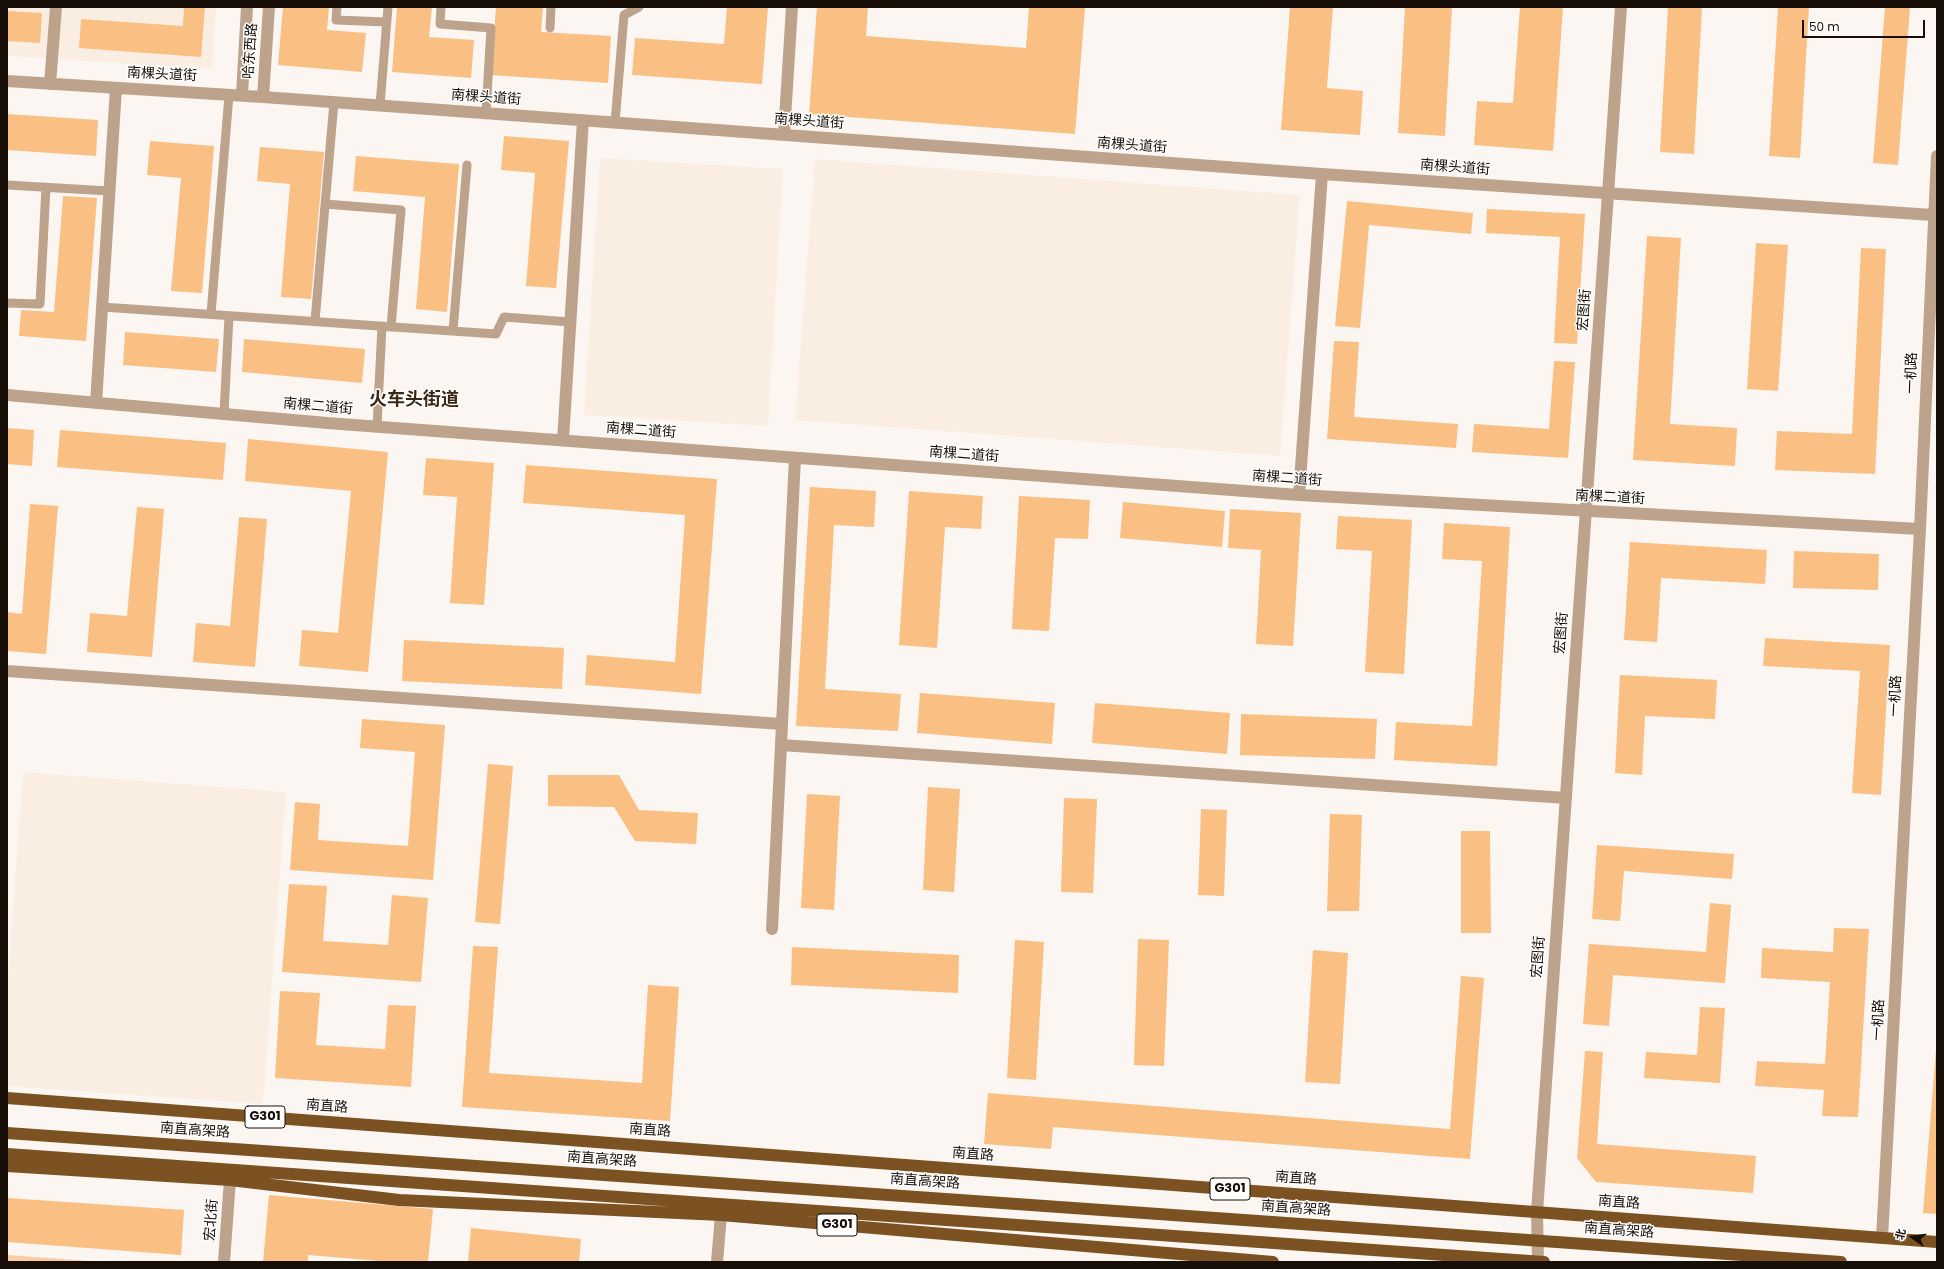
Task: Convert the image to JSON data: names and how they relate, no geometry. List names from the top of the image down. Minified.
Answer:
{"streets":{"highway":["南直路","G301","南直高架路"],"street":["哈东西路","南棵头道街","宏图街","一机路","南棵二道街","宏北街"]},"crossings":[["哈东西路","南棵头道街"],["南棵头道街","宏图街"],["南棵头道街","一机路"],["宏图街","南棵二道街"],["宏图街","南直路"],["一机路","南棵二道街"],["一机路","南直路"],["G301","宏北街"]],"districts":["火车头街道"],"scale_bar":"50 m","north":"left"}
